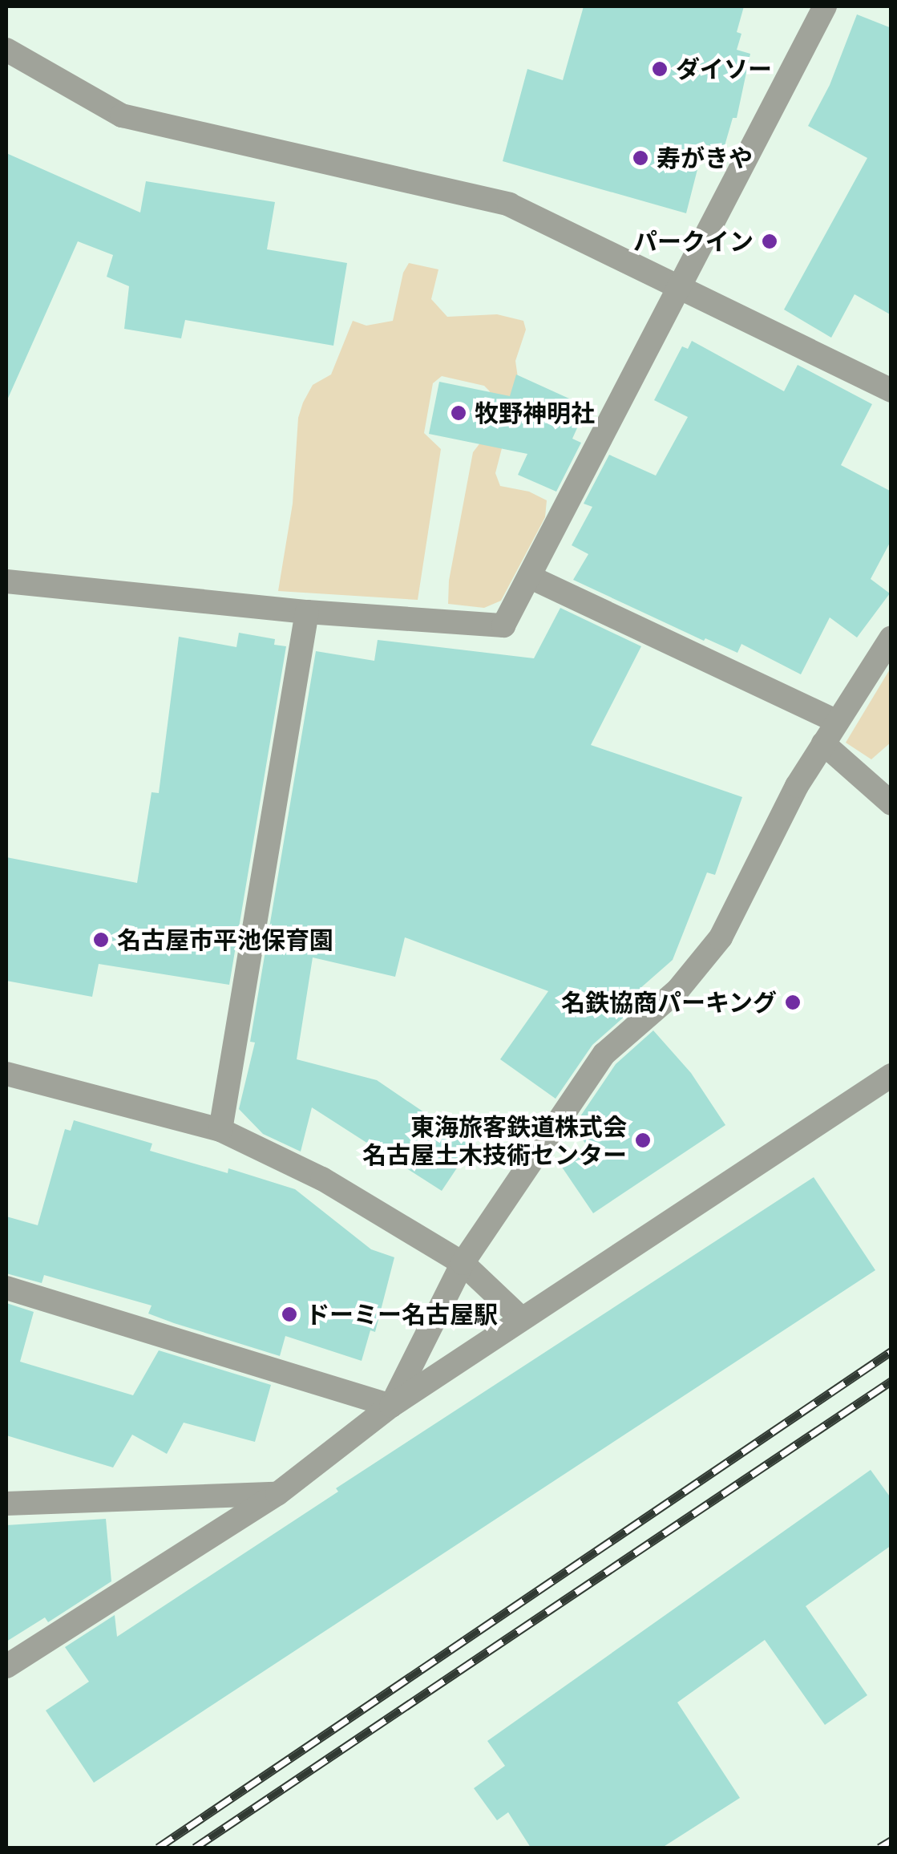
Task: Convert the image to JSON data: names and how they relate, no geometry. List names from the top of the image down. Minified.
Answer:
{"places":["ダイソー","寿がきや","パークイン","牧野神明社","名古屋市平池保育園","名鉄協商パーキング","東海旅客鉄道株式会 名古屋土木技術センター","ドーミー名古屋駅"]}
